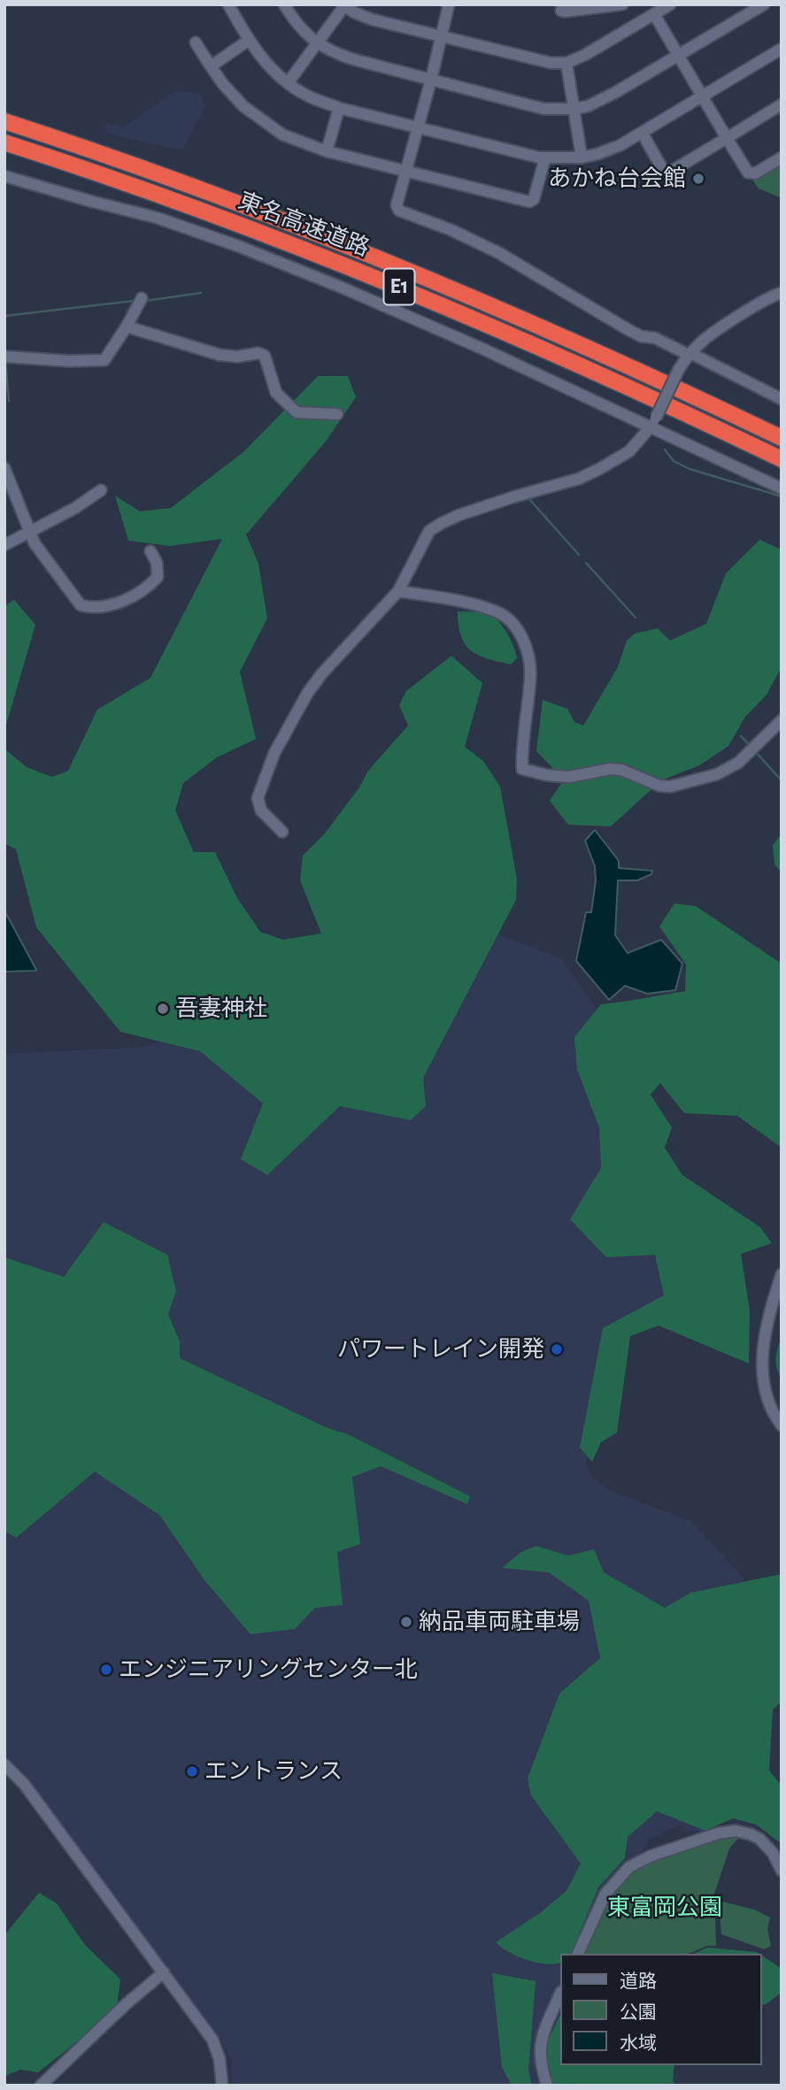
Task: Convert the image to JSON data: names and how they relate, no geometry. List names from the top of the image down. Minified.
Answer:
{"streets":{"highway":["東名高速道路","E1"]},"parks":["東富岡公園"],"places":["あかね台会館","吾妻神社","パワートレイン開発","納品車両駐車場","エンジニアリングセンター北","エントランス"],"legend":["道路","公園","水域"]}
